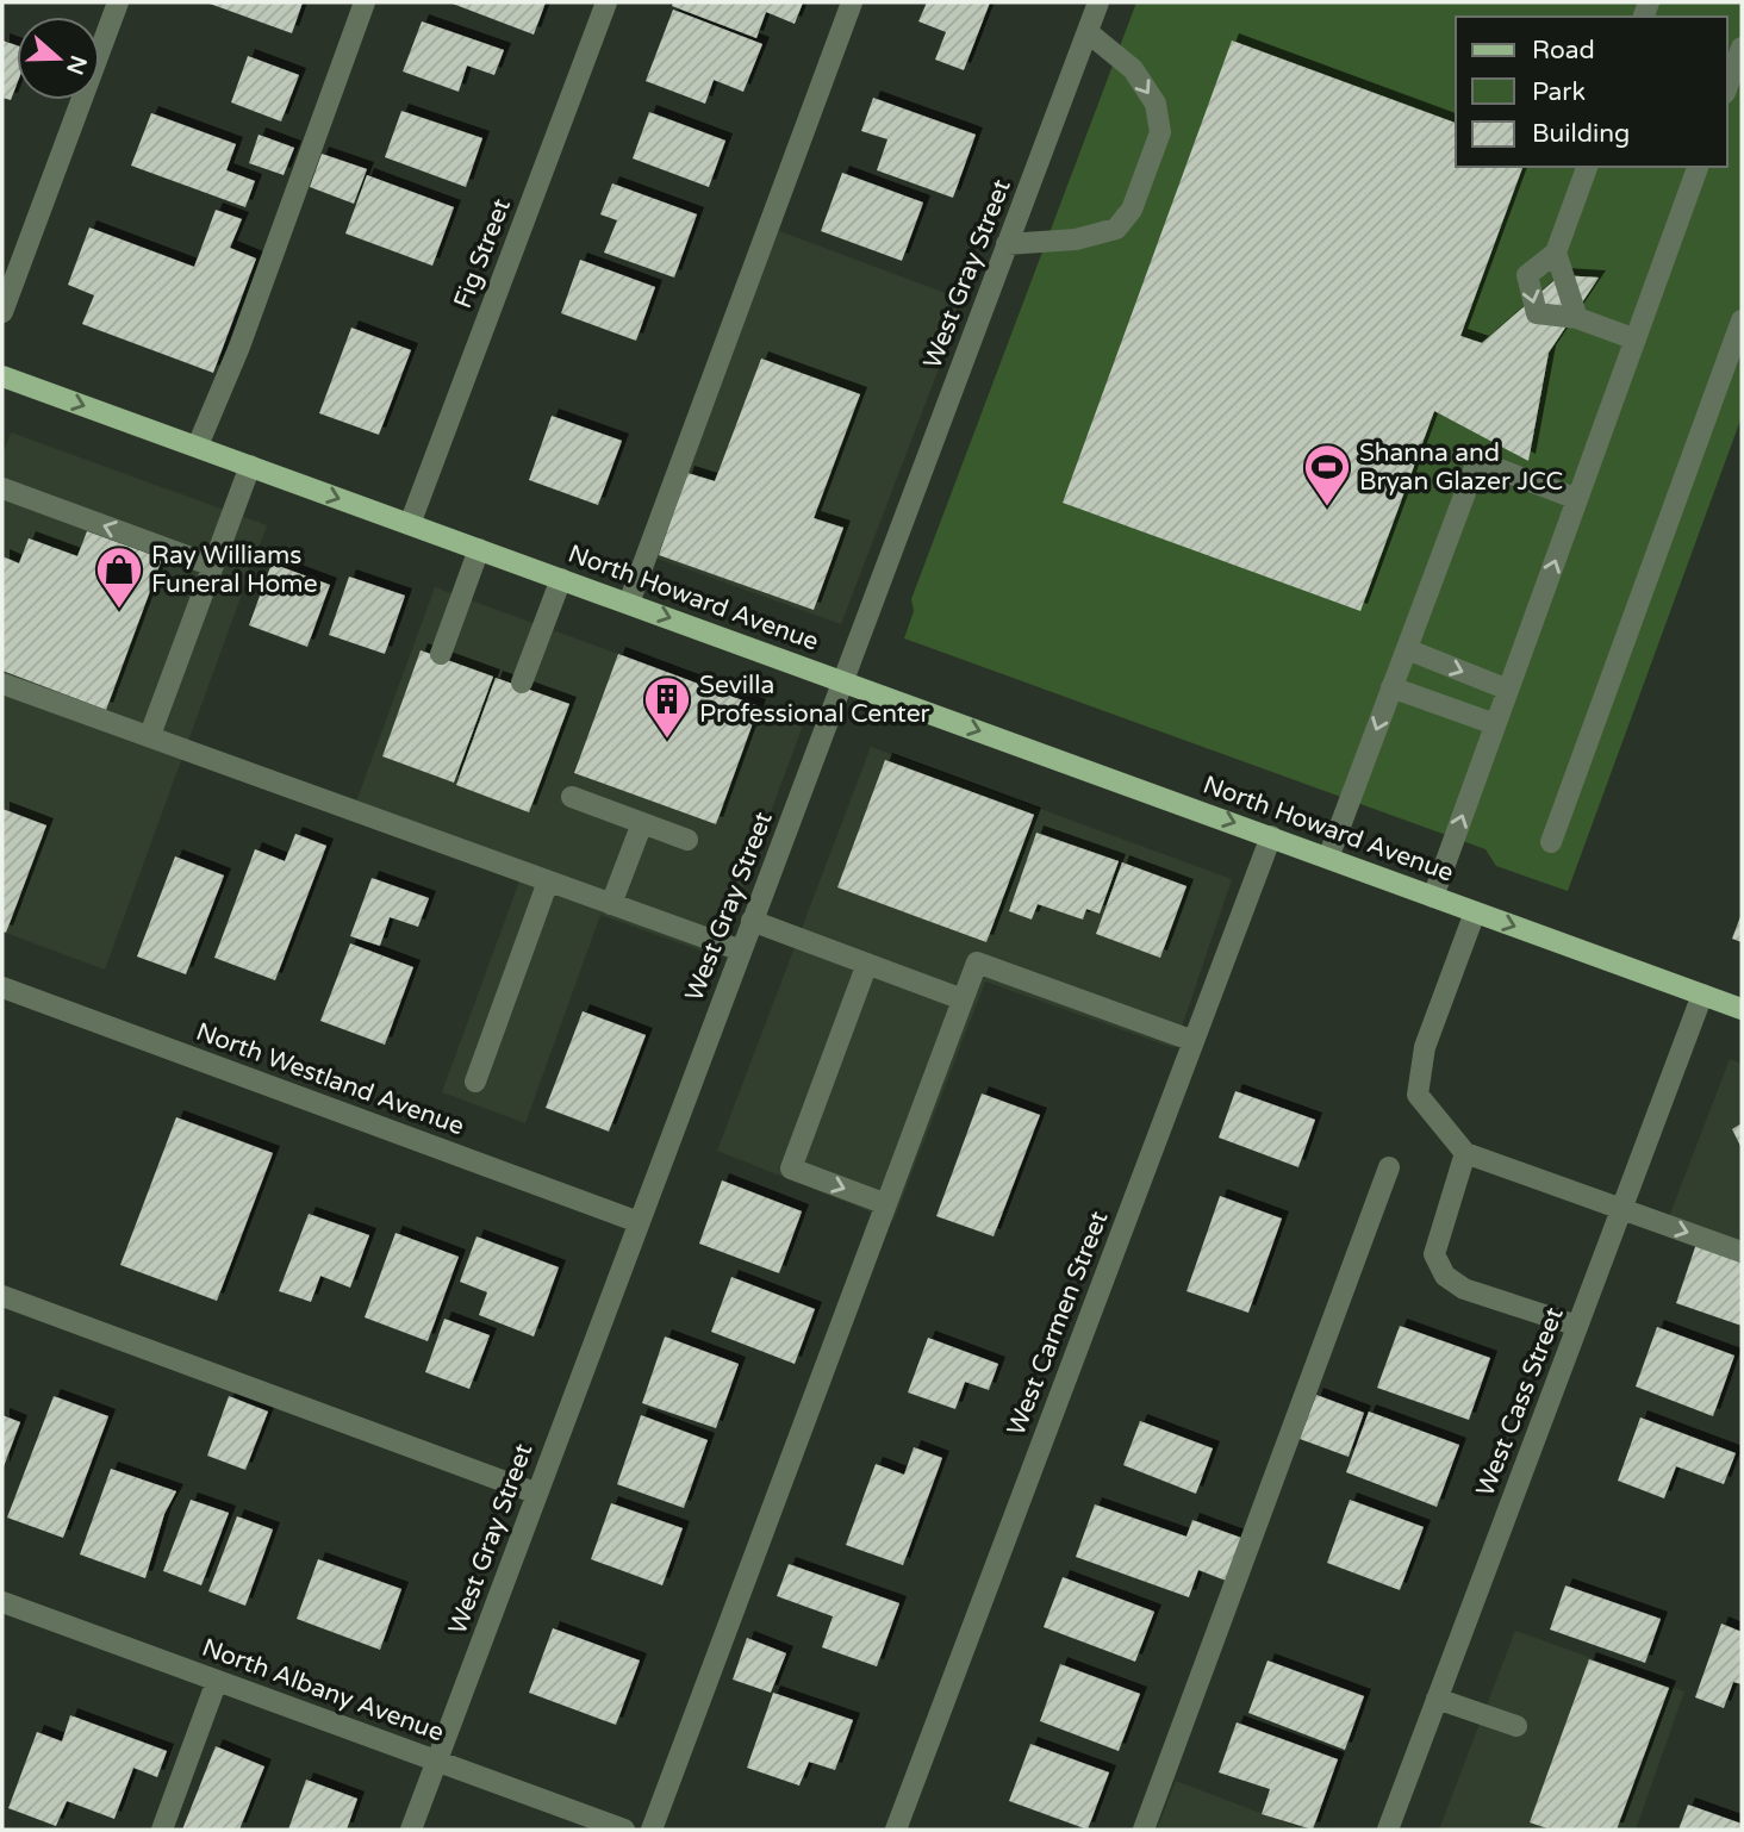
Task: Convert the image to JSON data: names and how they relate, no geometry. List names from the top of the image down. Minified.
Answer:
{"streets":{"main road":["North Howard Avenue"],"street":["Fig Street","West Gray Street","North Westland Avenue","West Carmen Street","West Cass Street","North Albany Avenue"]},"crossings":[["Fig Street","North Howard Avenue"],["West Gray Street","North Howard Avenue"],["West Gray Street","North Westland Avenue"],["West Gray Street","North Albany Avenue"],["North Howard Avenue","West Carmen Street"],["North Howard Avenue","West Cass Street"]],"one_way":["North Howard Avenue"],"places":{"sports":["Shanna and Bryan Glazer JCC"],"shop":["Ray Williams Funeral Home"],"building":["Sevilla Professional Center"]},"legend":["Road","Park","Building"],"north":"right"}
